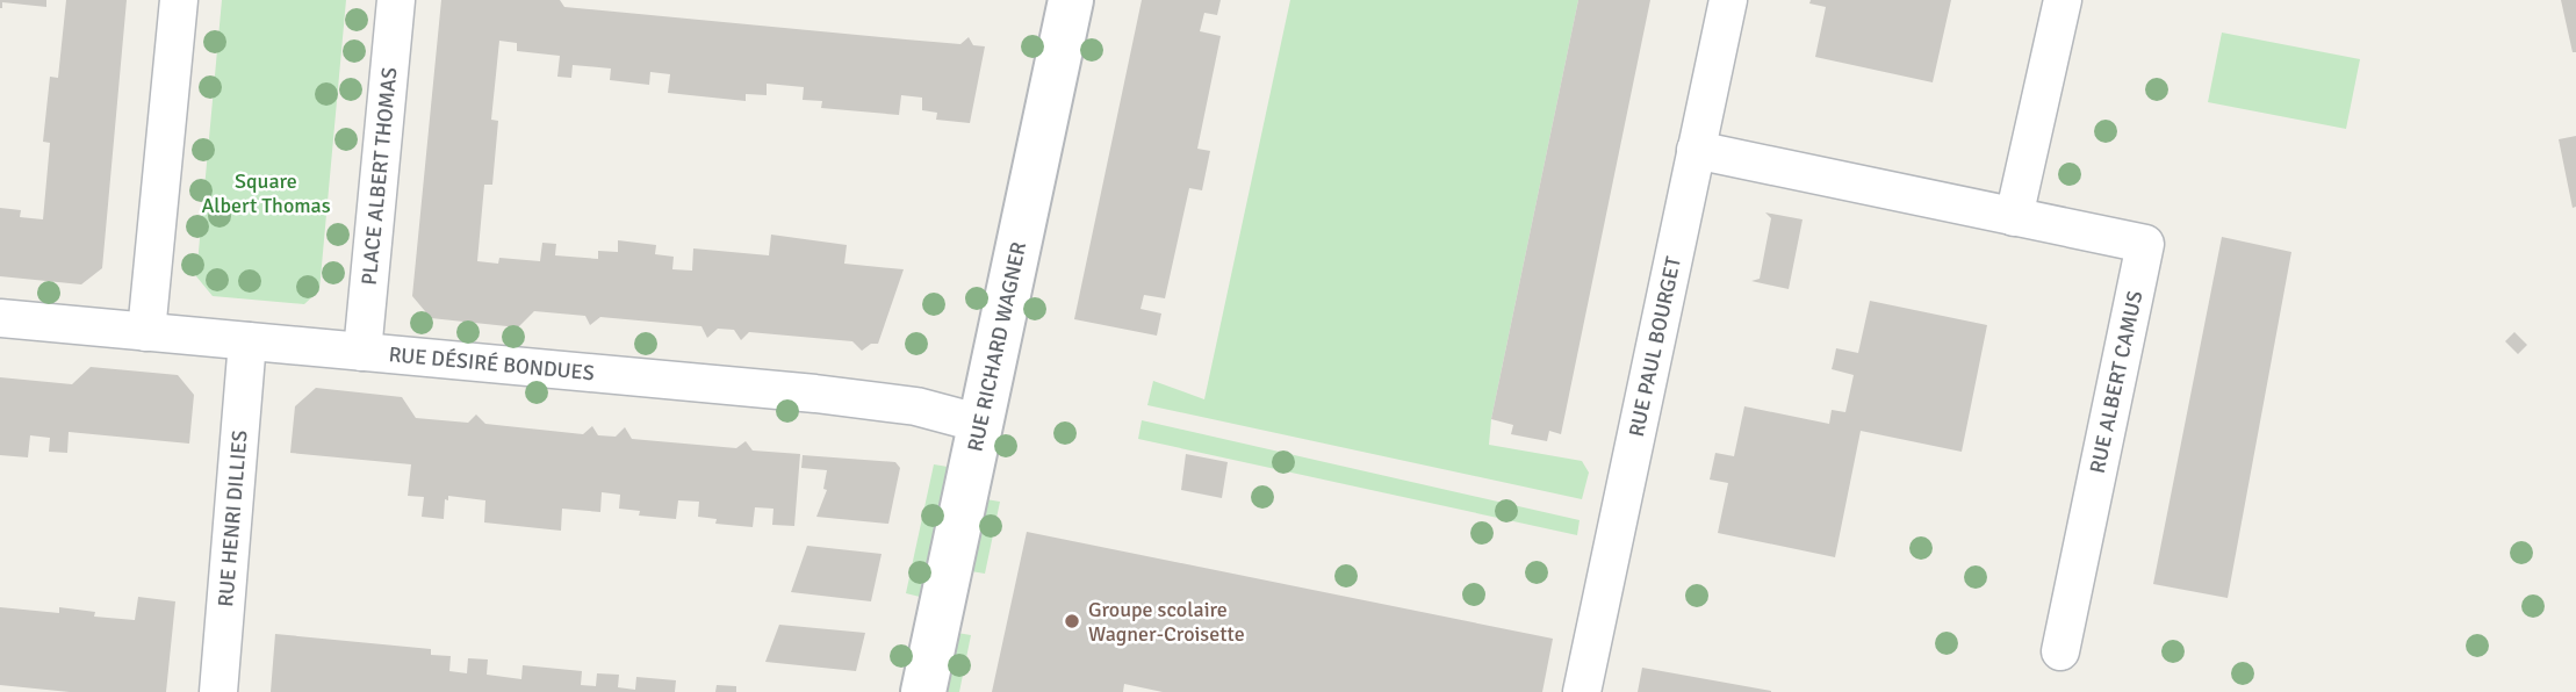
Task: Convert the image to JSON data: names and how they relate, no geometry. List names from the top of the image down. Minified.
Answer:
{"streets":{"street":["PLACE ALBERT THOMAS","RUE RICHARD WAGNER","RUE PAUL BOURGET","RUE DÉSIRÉ BONDUES","RUE ALBERT CAMUS","RUE HENRI DILLIES"]},"crossings":[["PLACE ALBERT THOMAS","RUE DÉSIRÉ BONDUES"],["RUE RICHARD WAGNER","RUE DÉSIRÉ BONDUES"],["RUE PAUL BOURGET","RUE ALBERT CAMUS"],["RUE DÉSIRÉ BONDUES","RUE HENRI DILLIES"]],"parks":["Square Albert Thomas"],"places":["Groupe scolaire Wagner-Croisette"]}
